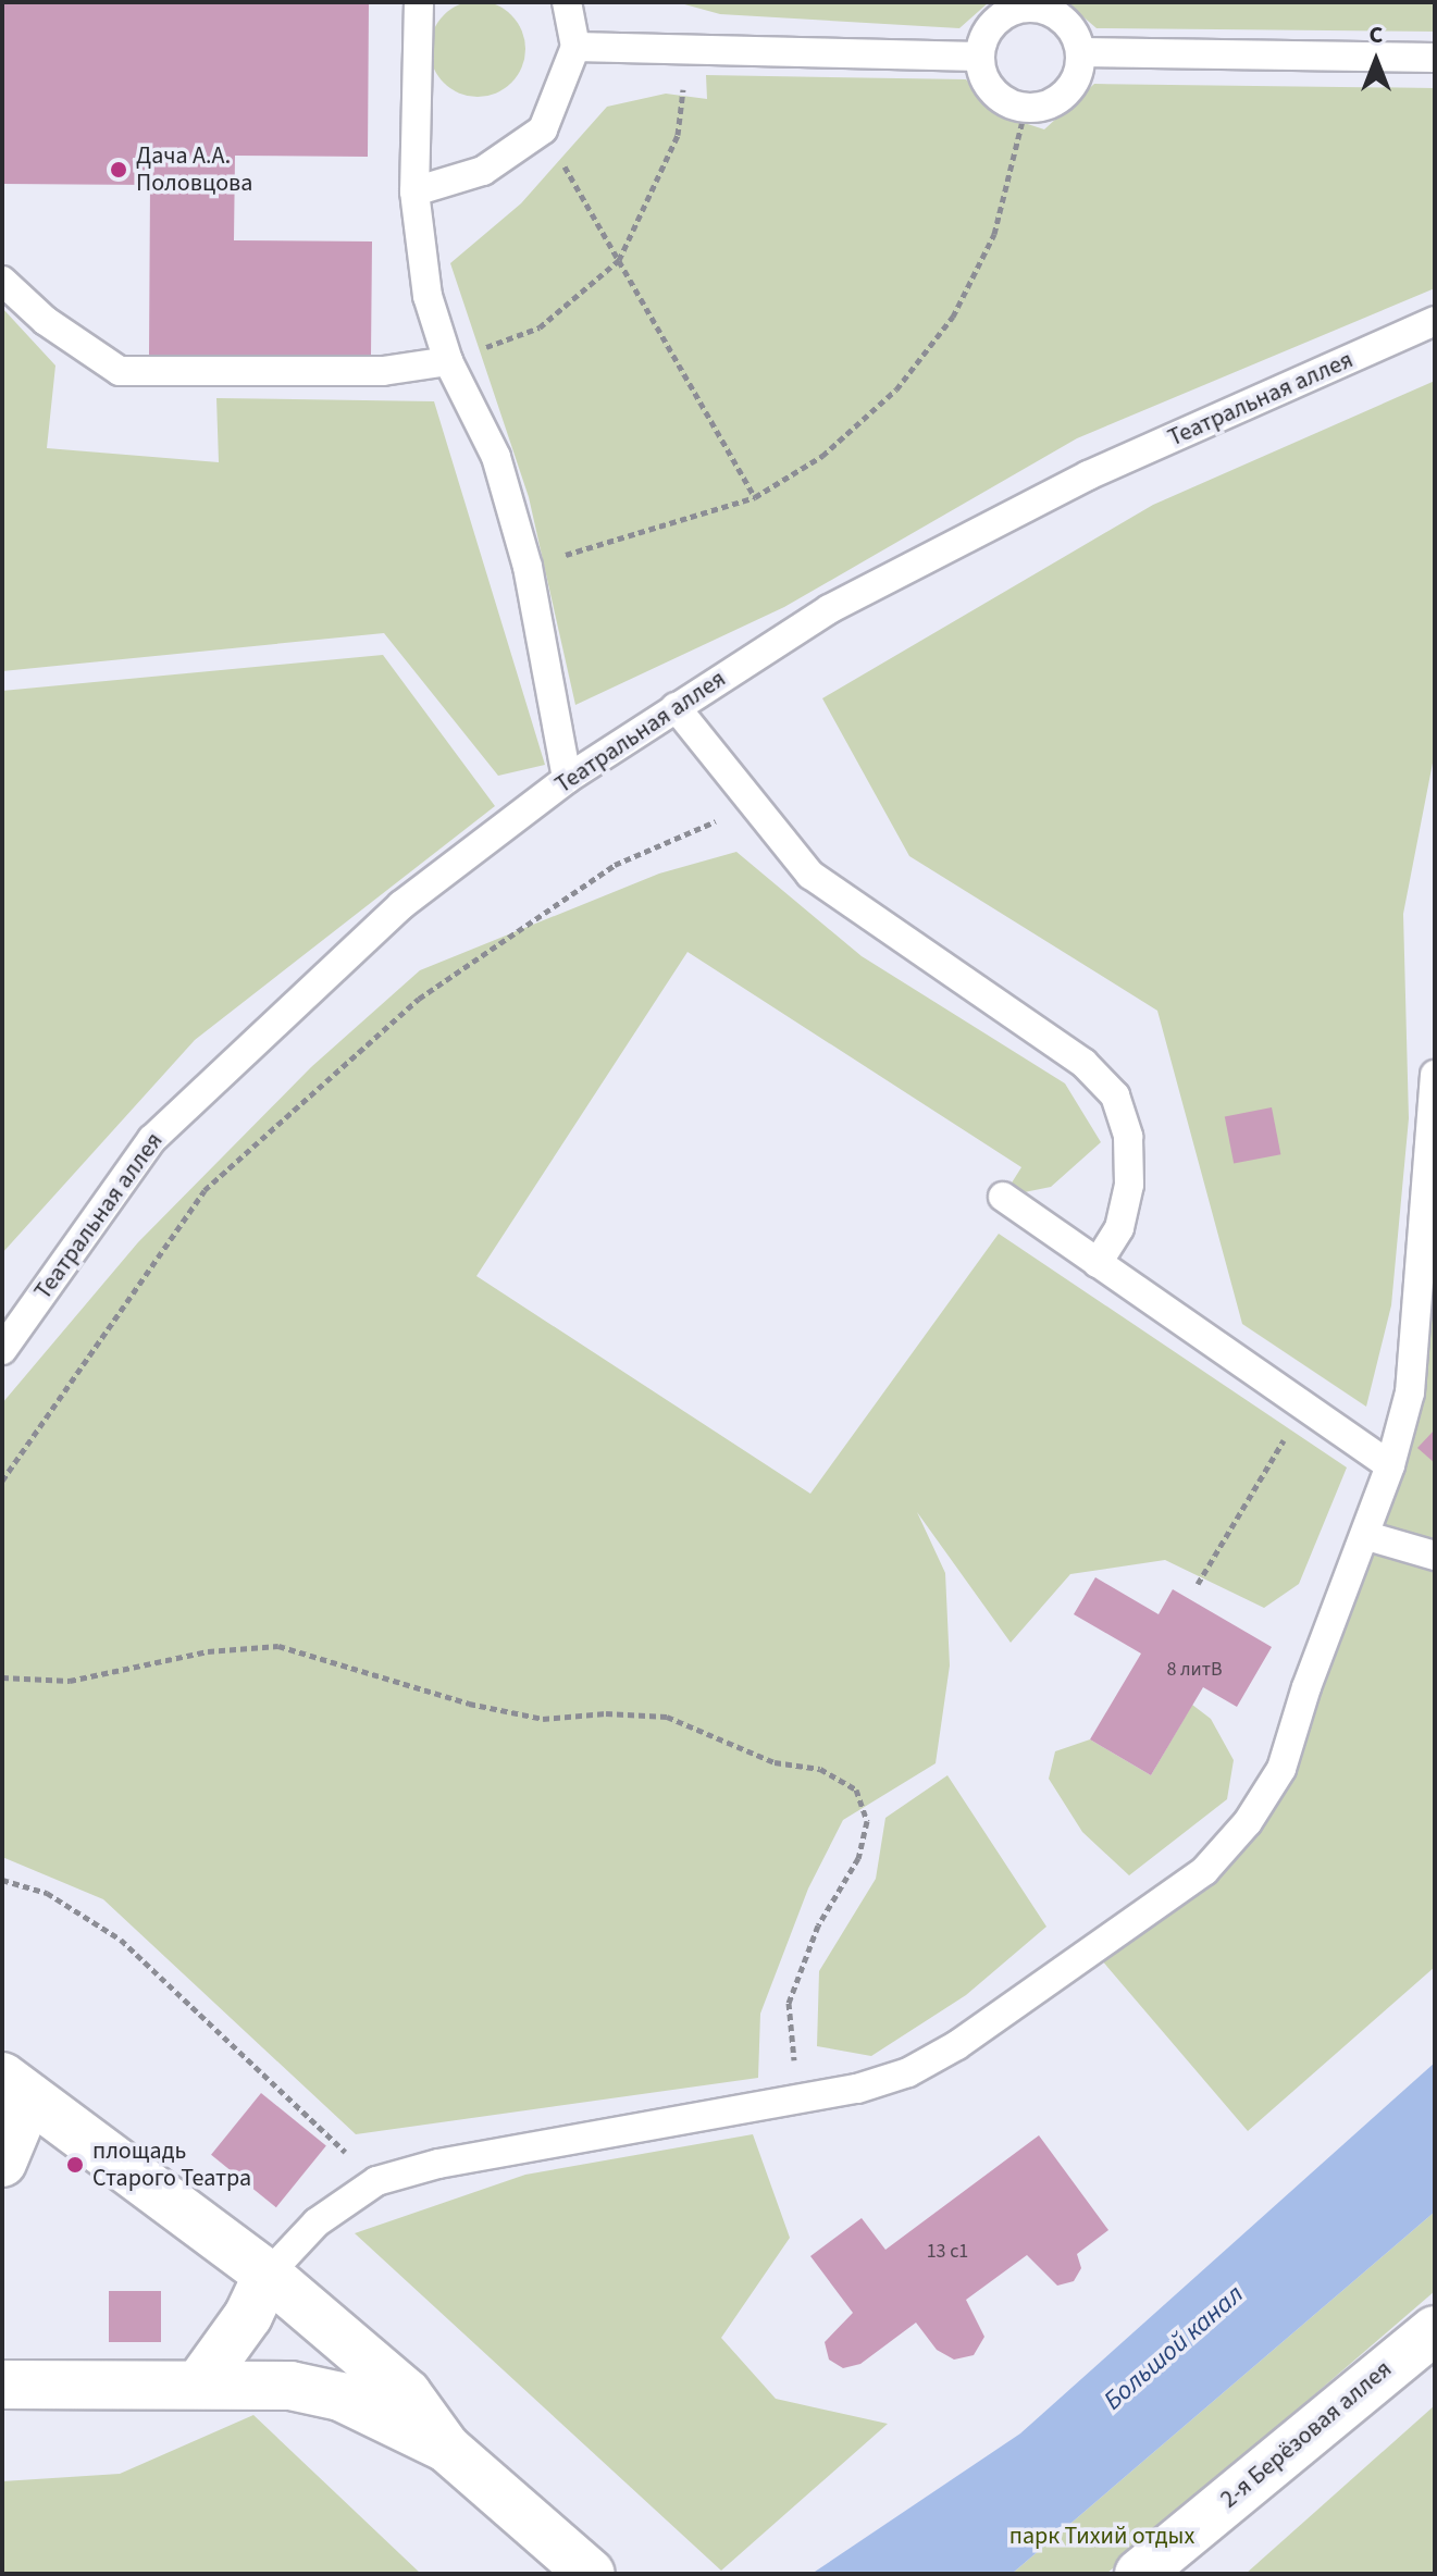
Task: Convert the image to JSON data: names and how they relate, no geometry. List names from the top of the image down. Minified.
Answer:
{"streets":{"street":["2-я Берёзовая аллея"],"lane":["Театральная аллея"]},"water":["Большой канал"],"parks":["парк Тихий отдых"],"places":["Дача А.А. Половцова","площадь Старого Театра"],"house_numbers":["8 литВ","13 с1"],"north":"top"}
